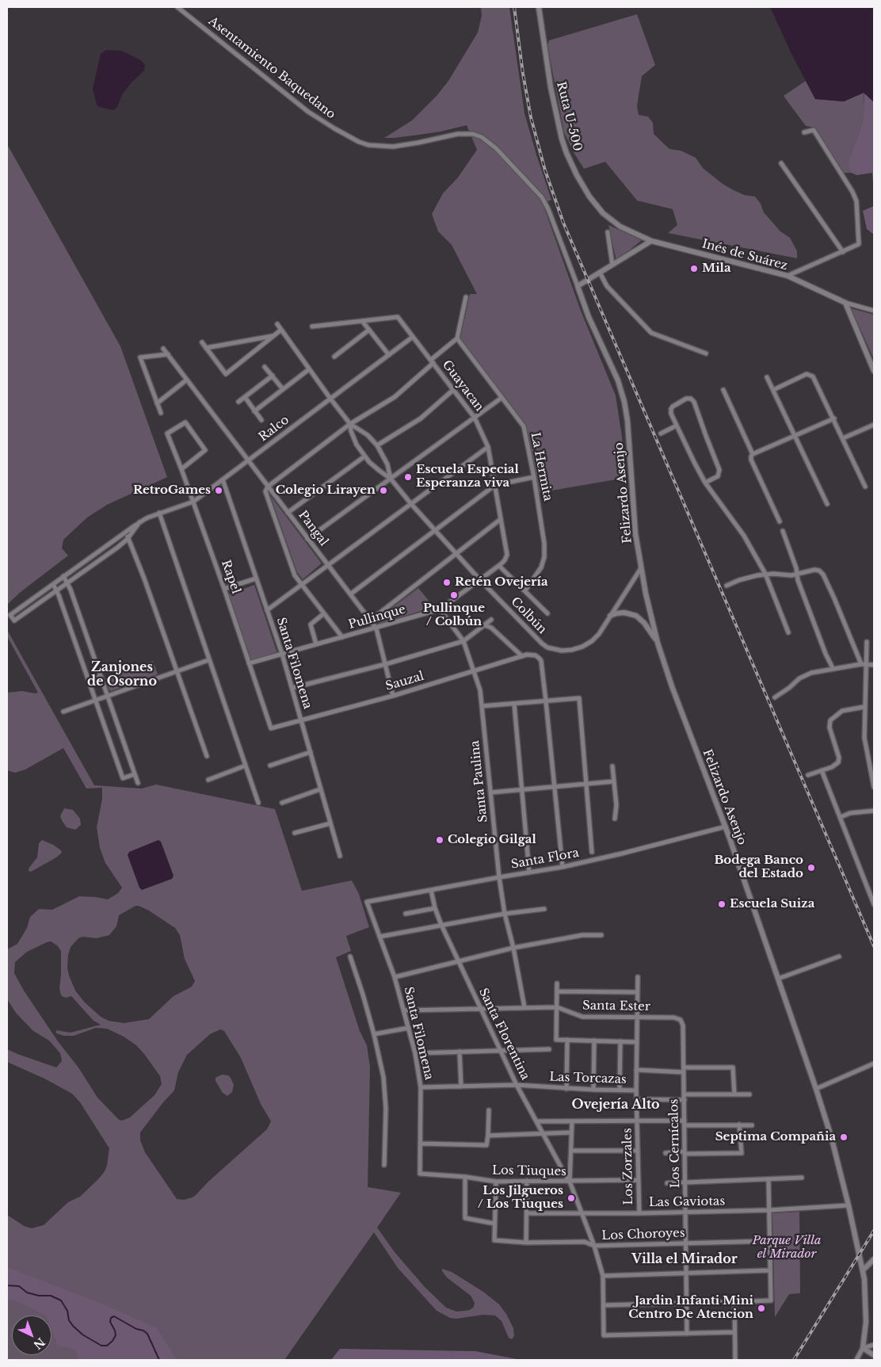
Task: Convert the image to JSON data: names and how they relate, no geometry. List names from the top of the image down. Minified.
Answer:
{"streets":{"street":["Asentamiento Baquedano","Ruta U-500","Inés de Suárez","Guayacan","Ralco","La Hermita","Felizardo Asenjo","Pangal","Rapel","Colbún","Pullinque","Santa Filomena","Sauzal","Santa Paulina","Santa Flora","Santa Ester","Santa Florentina","Las Torcazas","Los Cernícalos","Los Zorzales","Los Tiuques","Las Gaviotas","Los Choroyes"]},"crossings":[["Asentamiento Baquedano","Felizardo Asenjo"],["Ruta U-500","Inés de Suárez"],["Guayacan","Ralco"],["Guayacan","Pullinque"],["Ralco","Pangal"],["Ralco","Rapel"],["Ralco","Colbún"],["Ralco","Santa Filomena"],["Felizardo Asenjo","Colbún"],["Felizardo Asenjo","Santa Flora"],["Felizardo Asenjo","Las Gaviotas"],["Pangal","Pullinque"],["Pangal","Sauzal"],["Rapel","Pullinque"],["Rapel","Sauzal"],["Colbún","Pullinque"],["Pullinque","Santa Filomena"],["Pullinque","Santa Paulina"],["Santa Filomena","Sauzal"],["Santa Filomena","Santa Flora"],["Santa Filomena","Santa Ester"],["Santa Filomena","Las Torcazas"],["Santa Filomena","Los Tiuques"],["Sauzal","Santa Paulina"],["Santa Paulina","Santa Flora"],["Santa Paulina","Santa Ester"],["Santa Flora","Santa Florentina"],["Santa Ester","Santa Florentina"],["Santa Ester","Los Cernícalos"],["Santa Ester","Los Zorzales"],["Santa Florentina","Las Torcazas"],["Santa Florentina","Los Cernícalos"],["Santa Florentina","Los Tiuques"],["Santa Florentina","Las Gaviotas"],["Santa Florentina","Los Choroyes"],["Las Torcazas","Los Zorzales"],["Los Cernícalos","Las Gaviotas"],["Los Cernícalos","Los Choroyes"],["Los Zorzales","Los Tiuques"],["Los Zorzales","Las Gaviotas"]],"districts":["Zanjones de Osorno","Ovejería Alto","Villa el Mirador"],"parks":["Parque Villa el Mirador"],"places":["Mila","Escuela Especial Esperanza viva","RetroGames","Colegio Lirayen","Retén Ovejería","Pullinque / Colbún","Colegio Gilgal","Bodega Banco del Estado","Escuela Suiza","Septima Compañia","Los Jilgueros / Los Tiuques","Jardin Infanti Mini Centro De Atencion"],"north":"bottom right"}
